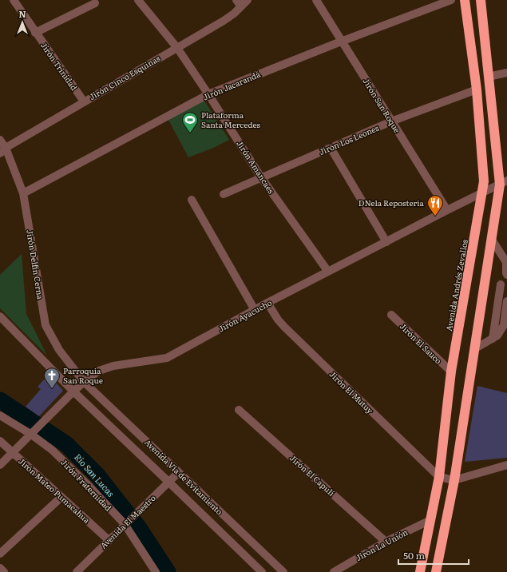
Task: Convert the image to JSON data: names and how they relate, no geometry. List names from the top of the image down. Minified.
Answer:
{"streets":{"highway":["Avenida Andrés Zevallos"],"street":["Jirón Trinidad","Jirón Cinco Esquinas","Jirón Jacarandá","Jirón San Roque","Jirón Los Leones","Jirón Amancaes","Jirón Delfín Cerna","Jirón Ayacucho","Jirón El Sauco","Jirón El Mutuy","Jirón El Capulí","Avenida Vía de Evitamiento","Jirón Fraternidad","Jirón Mateo Pumacahua","Avenida El Maestro","Jirón La Unión"]},"crossings":[["Jirón Trinidad","Jirón Cinco Esquinas"],["Jirón Cinco Esquinas","Jirón Amancaes"],["Jirón Cinco Esquinas","Jirón Delfín Cerna"],["Jirón Jacarandá","Jirón San Roque"],["Jirón Jacarandá","Jirón Amancaes"],["Jirón Jacarandá","Jirón Delfín Cerna"],["Jirón San Roque","Jirón Los Leones"],["Jirón San Roque","Jirón Ayacucho"],["Jirón Los Leones","Jirón Amancaes"],["Jirón Los Leones","Avenida Andrés Zevallos"],["Jirón Amancaes","Jirón Ayacucho"],["Jirón Delfín Cerna","Jirón Ayacucho"],["Jirón Delfín Cerna","Avenida Vía de Evitamiento"],["Avenida Andrés Zevallos","Jirón Ayacucho"],["Avenida Andrés Zevallos","Jirón El Sauco"],["Avenida Andrés Zevallos","Jirón El Mutuy"],["Avenida Andrés Zevallos","Jirón La Unión"],["Jirón Ayacucho","Jirón El Mutuy"],["Jirón Ayacucho","Avenida Vía de Evitamiento"],["Jirón Ayacucho","Jirón Fraternidad"],["Jirón Ayacucho","Jirón Mateo Pumacahua"],["Jirón El Capulí","Jirón La Unión"],["Avenida Vía de Evitamiento","Avenida El Maestro"],["Jirón Fraternidad","Avenida El Maestro"],["Jirón Mateo Pumacahua","Avenida El Maestro"]],"water":["Río San Lucas"],"places":{"sports":["Plataforma Santa Mercedes"],"restaurant":["DNela Repostería"],"church":["Parroquia San Roque"]},"scale_bar":"50 m","north":"top"}
